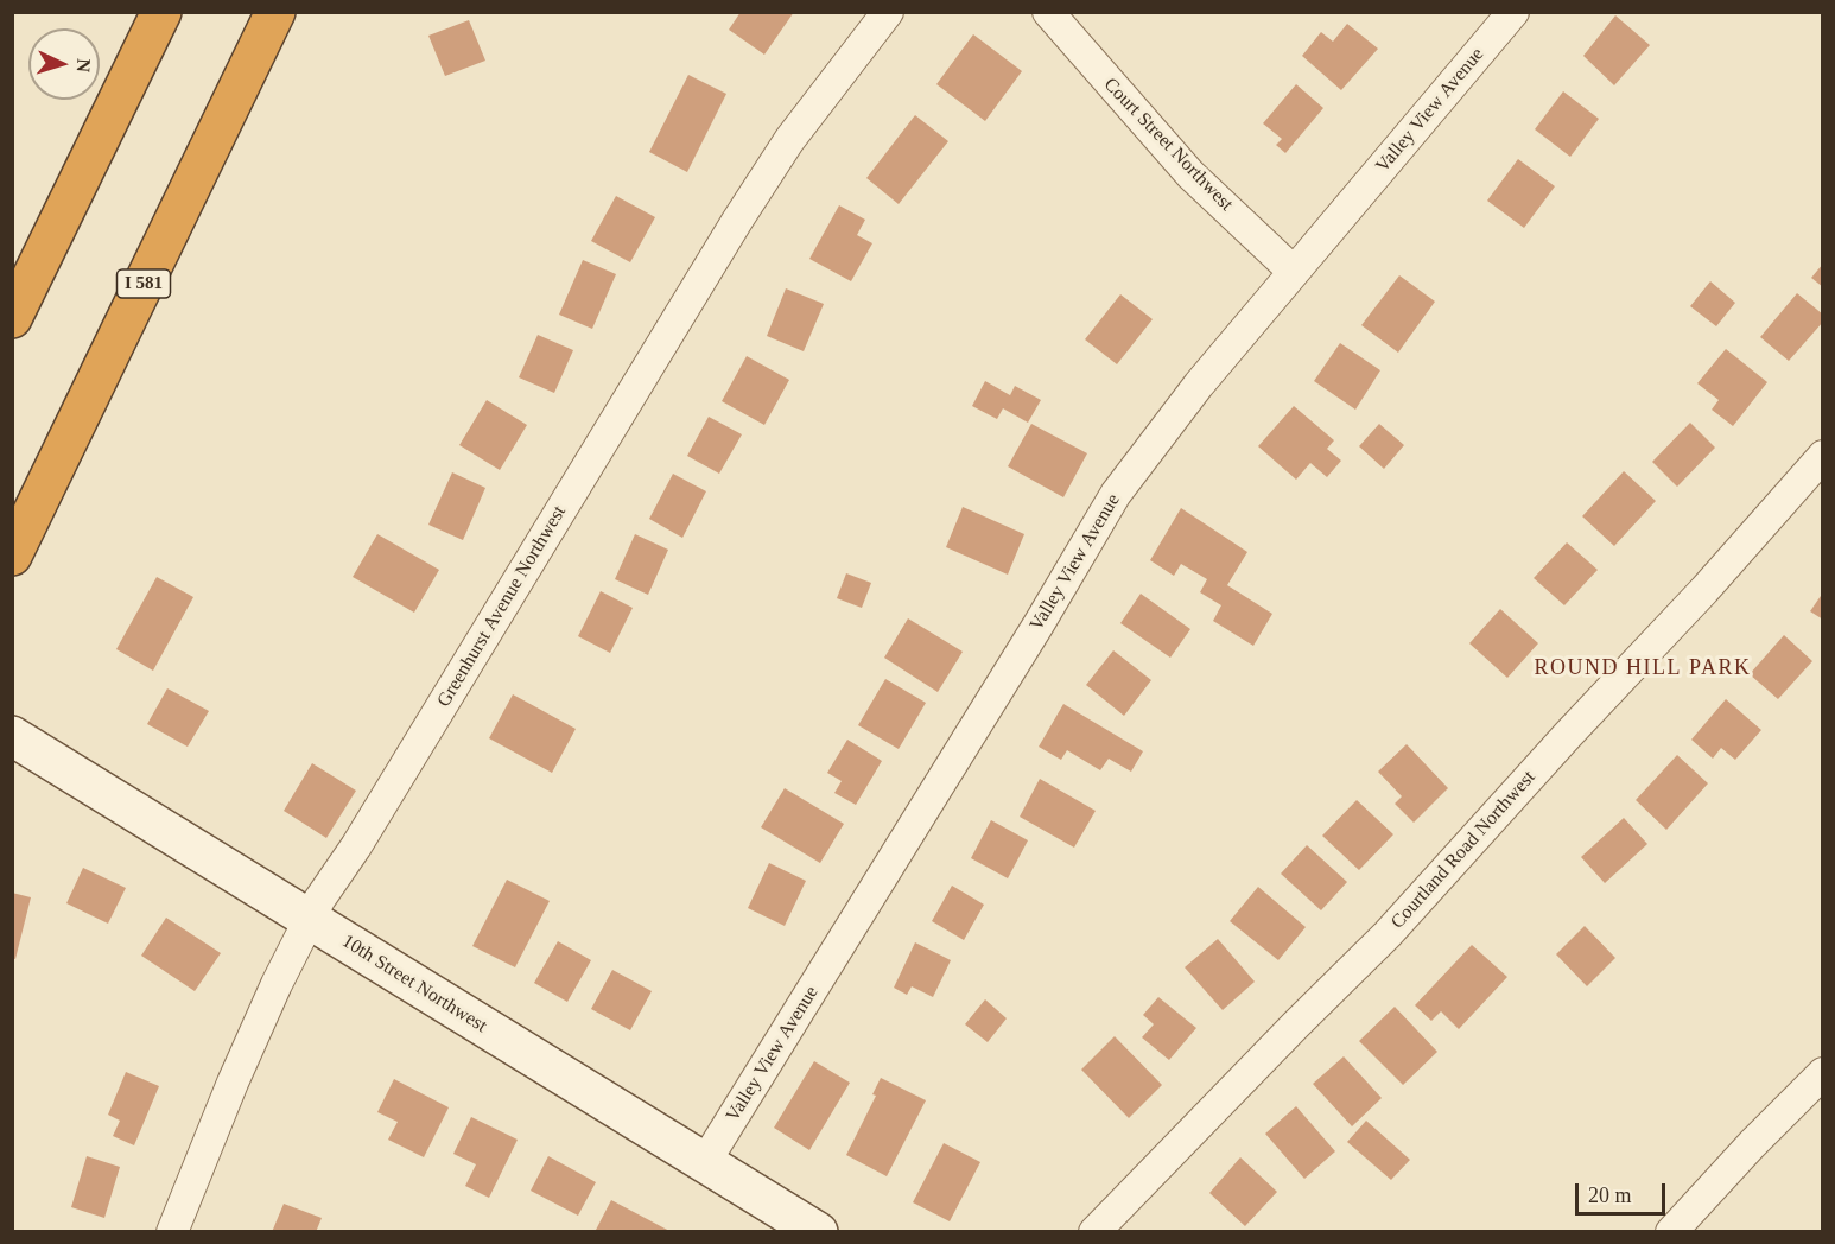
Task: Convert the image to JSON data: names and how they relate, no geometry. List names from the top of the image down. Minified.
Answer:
{"streets":{"highway":["I 581"],"main road":["10th Street Northwest"],"street":["Valley View Avenue","Court Street Northwest","Greenhurst Avenue Northwest","Courtland Road Northwest"]},"crossings":[["Valley View Avenue","Court Street Northwest"],["Valley View Avenue","10th Street Northwest"],["Greenhurst Avenue Northwest","10th Street Northwest"]],"districts":["ROUND HILL PARK"],"scale_bar":"20 m","north":"right"}
